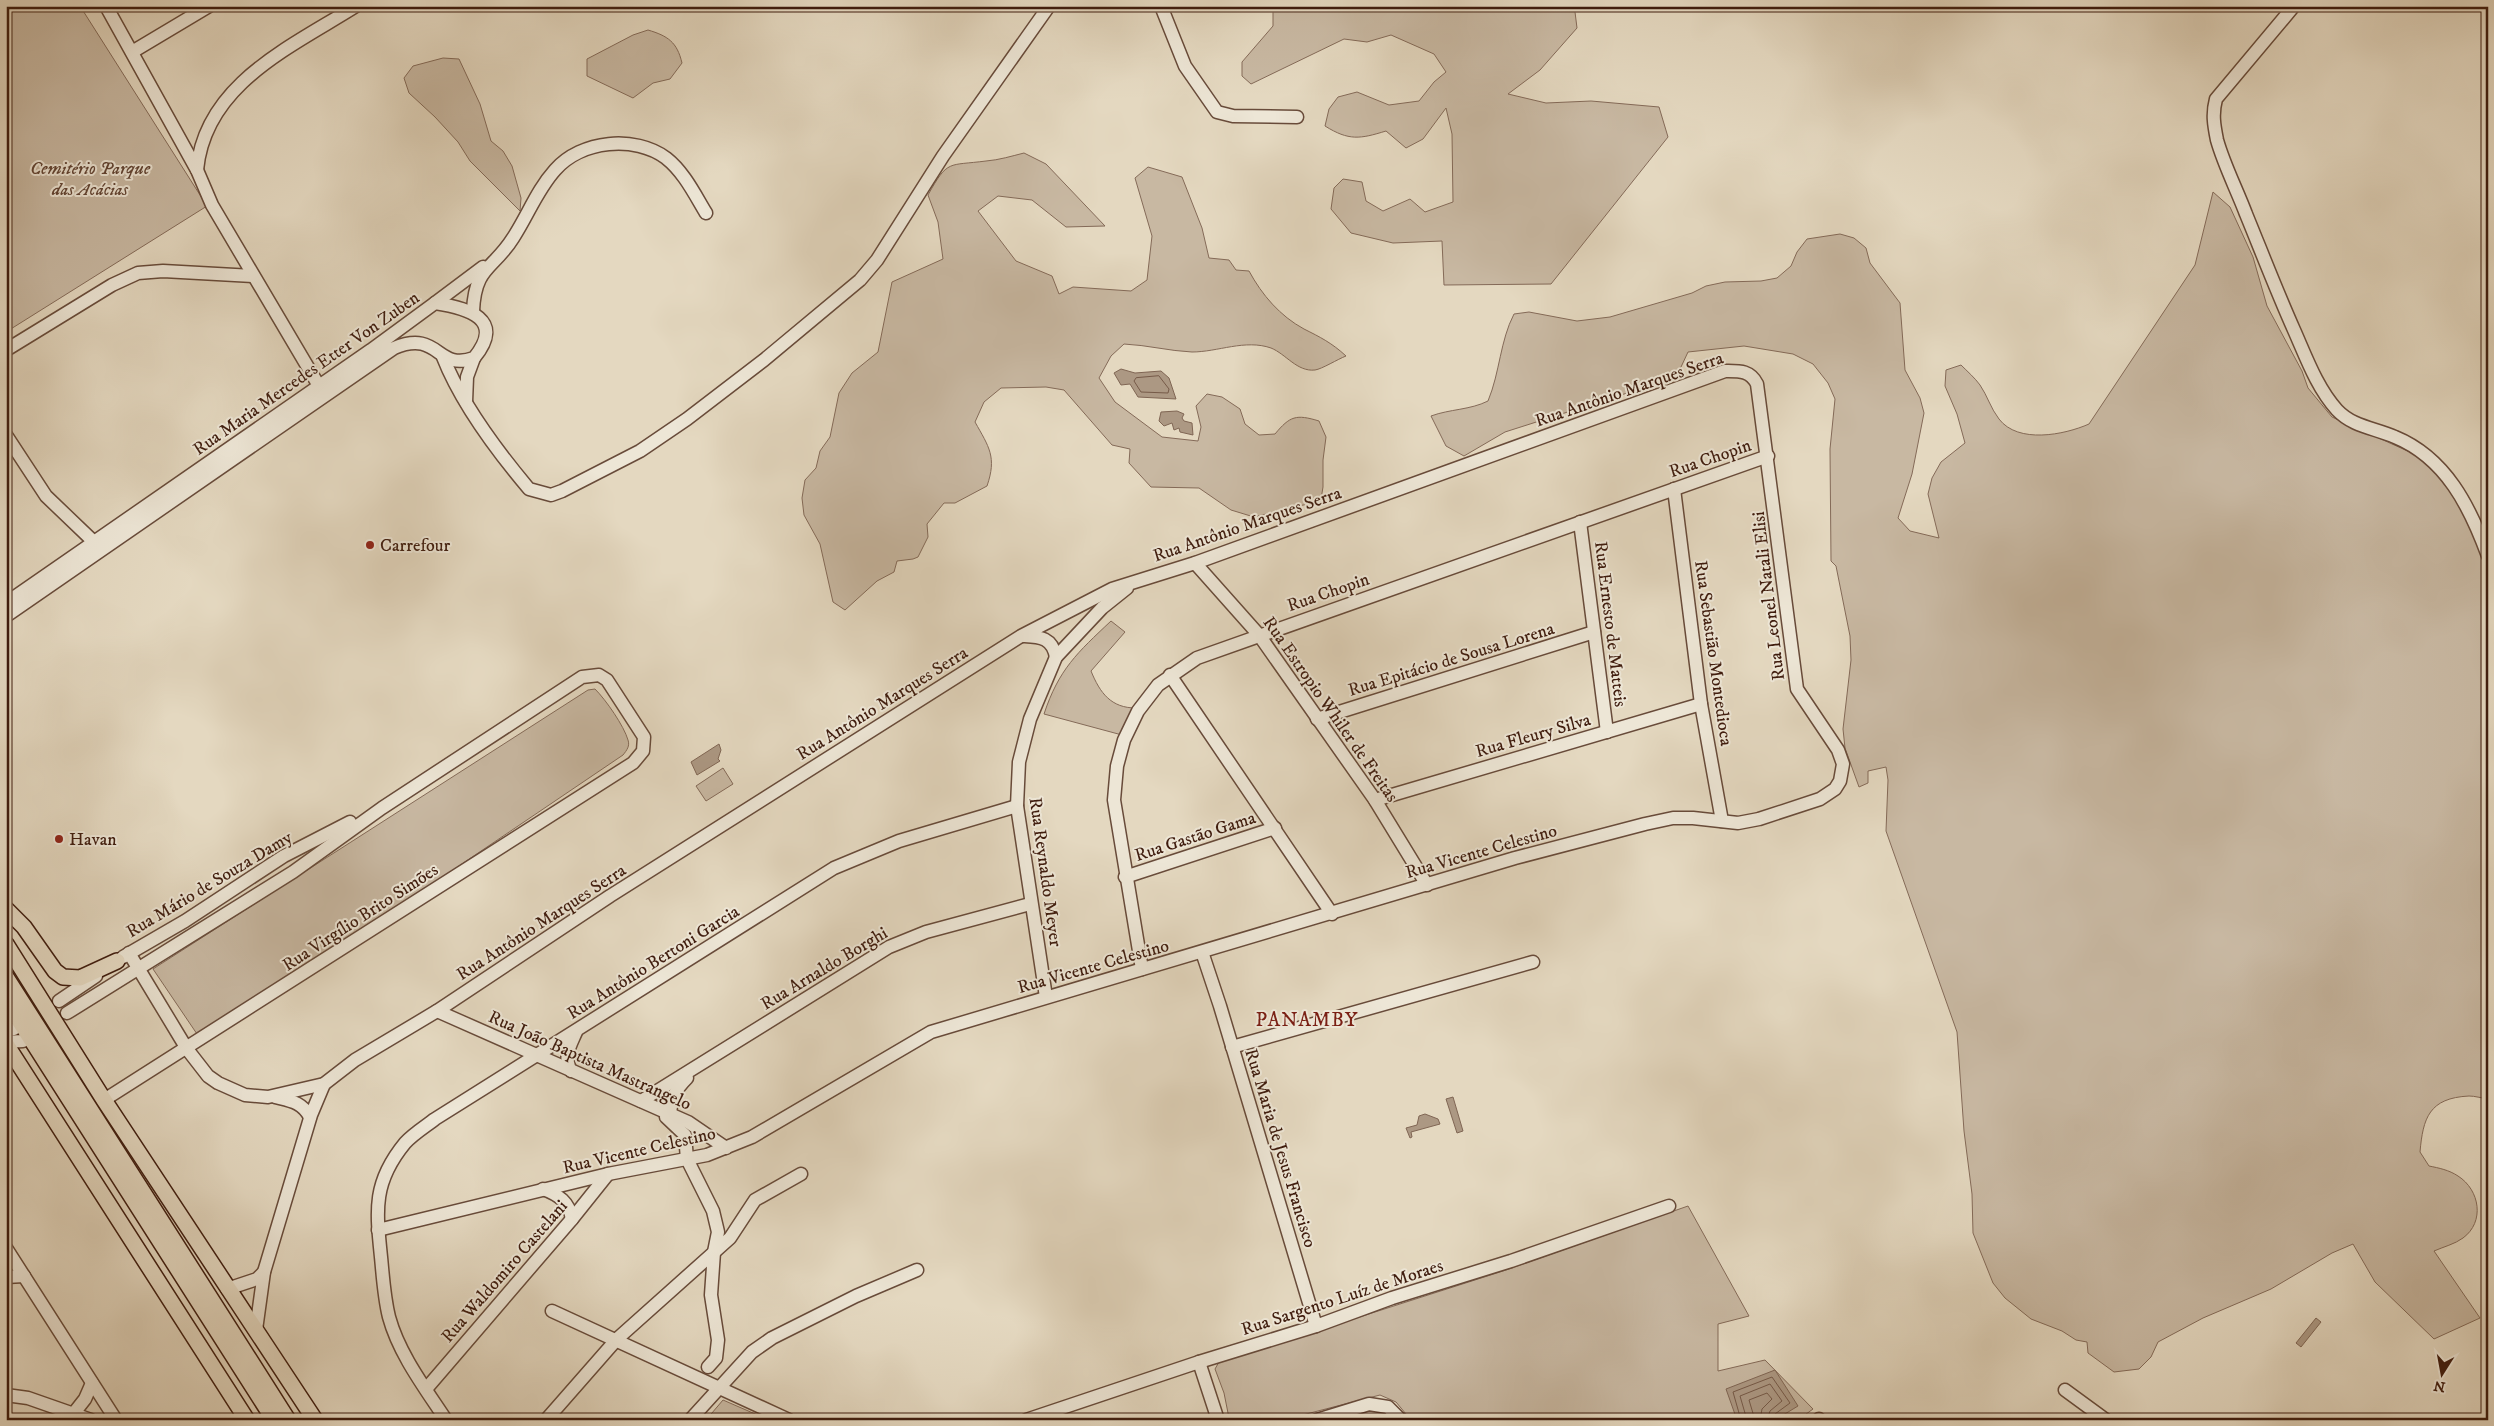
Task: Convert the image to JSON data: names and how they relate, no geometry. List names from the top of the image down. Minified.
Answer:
{"streets":{"street":["Rua Maria Mercedes Etter Von Zuben","Rua Antônio Marques Serra","Rua Chopin","Rua Leonel Natali Elisi","Rua Ernesto de Matteis","Rua Sebastião Montedioca","Rua Epitácio de Sousa Lorena","Rua Estropio Whiler de Freitas","Rua Fleury Silva","Rua Gastão Gama","Rua Vicente Celestino","Rua Reynaldo Meyer","Rua Mário de Souza Damy","Rua Virgílio Brito Simões","Rua Antônio Bertoni Garcia","Rua Arnaldo Borghi","Rua João Baptista Mastrangelo","Rua Maria de Jesus Francisco","Rua Waldomiro Castelani","Rua Sargento Luíz de Moraes"]},"crossings":[["Rua Antônio Marques Serra","Rua Leonel Natali Elisi"],["Rua Antônio Marques Serra","Rua Estropio Whiler de Freitas"],["Rua Antônio Marques Serra","Rua Reynaldo Meyer"],["Rua Antônio Marques Serra","Rua Mário de Souza Damy"],["Rua Antônio Marques Serra","Rua Virgílio Brito Simões"],["Rua Antônio Marques Serra","Rua João Baptista Mastrangelo"],["Rua Chopin","Rua Leonel Natali Elisi"],["Rua Chopin","Rua Ernesto de Matteis"],["Rua Chopin","Rua Sebastião Montedioca"],["Rua Chopin","Rua Estropio Whiler de Freitas"],["Rua Chopin","Rua Gastão Gama"],["Rua Chopin","Rua Vicente Celestino"],["Rua Leonel Natali Elisi","Rua Vicente Celestino"],["Rua Ernesto de Matteis","Rua Epitácio de Sousa Lorena"],["Rua Ernesto de Matteis","Rua Fleury Silva"],["Rua Sebastião Montedioca","Rua Fleury Silva"],["Rua Sebastião Montedioca","Rua Vicente Celestino"],["Rua Epitácio de Sousa Lorena","Rua Estropio Whiler de Freitas"],["Rua Estropio Whiler de Freitas","Rua Fleury Silva"],["Rua Estropio Whiler de Freitas","Rua Vicente Celestino"],["Rua Vicente Celestino","Rua Reynaldo Meyer"],["Rua Vicente Celestino","Rua Antônio Bertoni Garcia"],["Rua Vicente Celestino","Rua João Baptista Mastrangelo"],["Rua Vicente Celestino","Rua Maria de Jesus Francisco"],["Rua Vicente Celestino","Rua Waldomiro Castelani"],["Rua Reynaldo Meyer","Rua Antônio Bertoni Garcia"],["Rua Reynaldo Meyer","Rua Arnaldo Borghi"],["Rua Mário de Souza Damy","Rua Virgílio Brito Simões"],["Rua Antônio Bertoni Garcia","Rua João Baptista Mastrangelo"],["Rua Antônio Bertoni Garcia","Rua Waldomiro Castelani"],["Rua Arnaldo Borghi","Rua João Baptista Mastrangelo"],["Rua Maria de Jesus Francisco","Rua Sargento Luíz de Moraes"]],"districts":["PANAMBY"],"parks":["Cemitério Parque das Acácias"],"places":["Carrefour","Havan"],"north":"bottom"}
